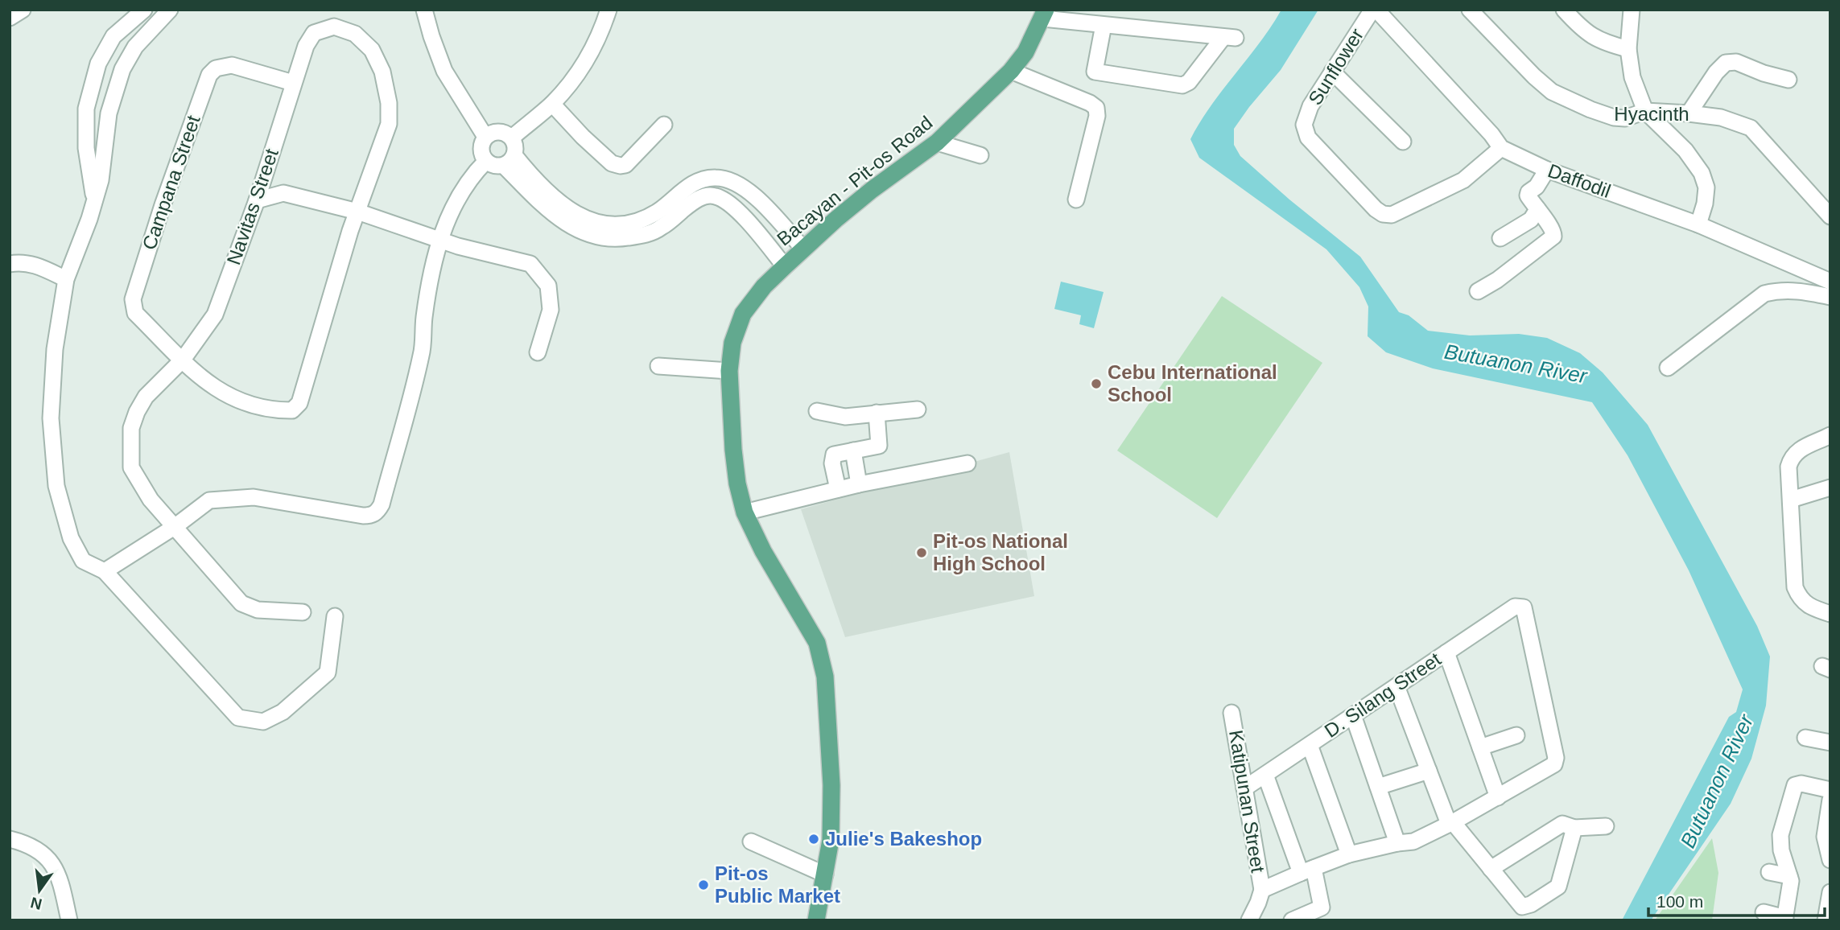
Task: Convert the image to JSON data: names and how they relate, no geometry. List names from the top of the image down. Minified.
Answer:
{"streets":{"main road":["Bacayan - Pit-os Road"],"street":["Sunflower","Hyacinth","Daffodil","Campana Street","Navitas Street","D. Silang Street","Katipunan Street"]},"crossings":[["Sunflower","Daffodil"],["Campana Street","Navitas Street"],["D. Silang Street","Katipunan Street"]],"water":["Butuanon River"],"places":["Cebu International School","Pit-os National High School","Julie's Bakeshop","Pit-os Public Market"],"scale_bar":"100 m","north":"bottom"}
